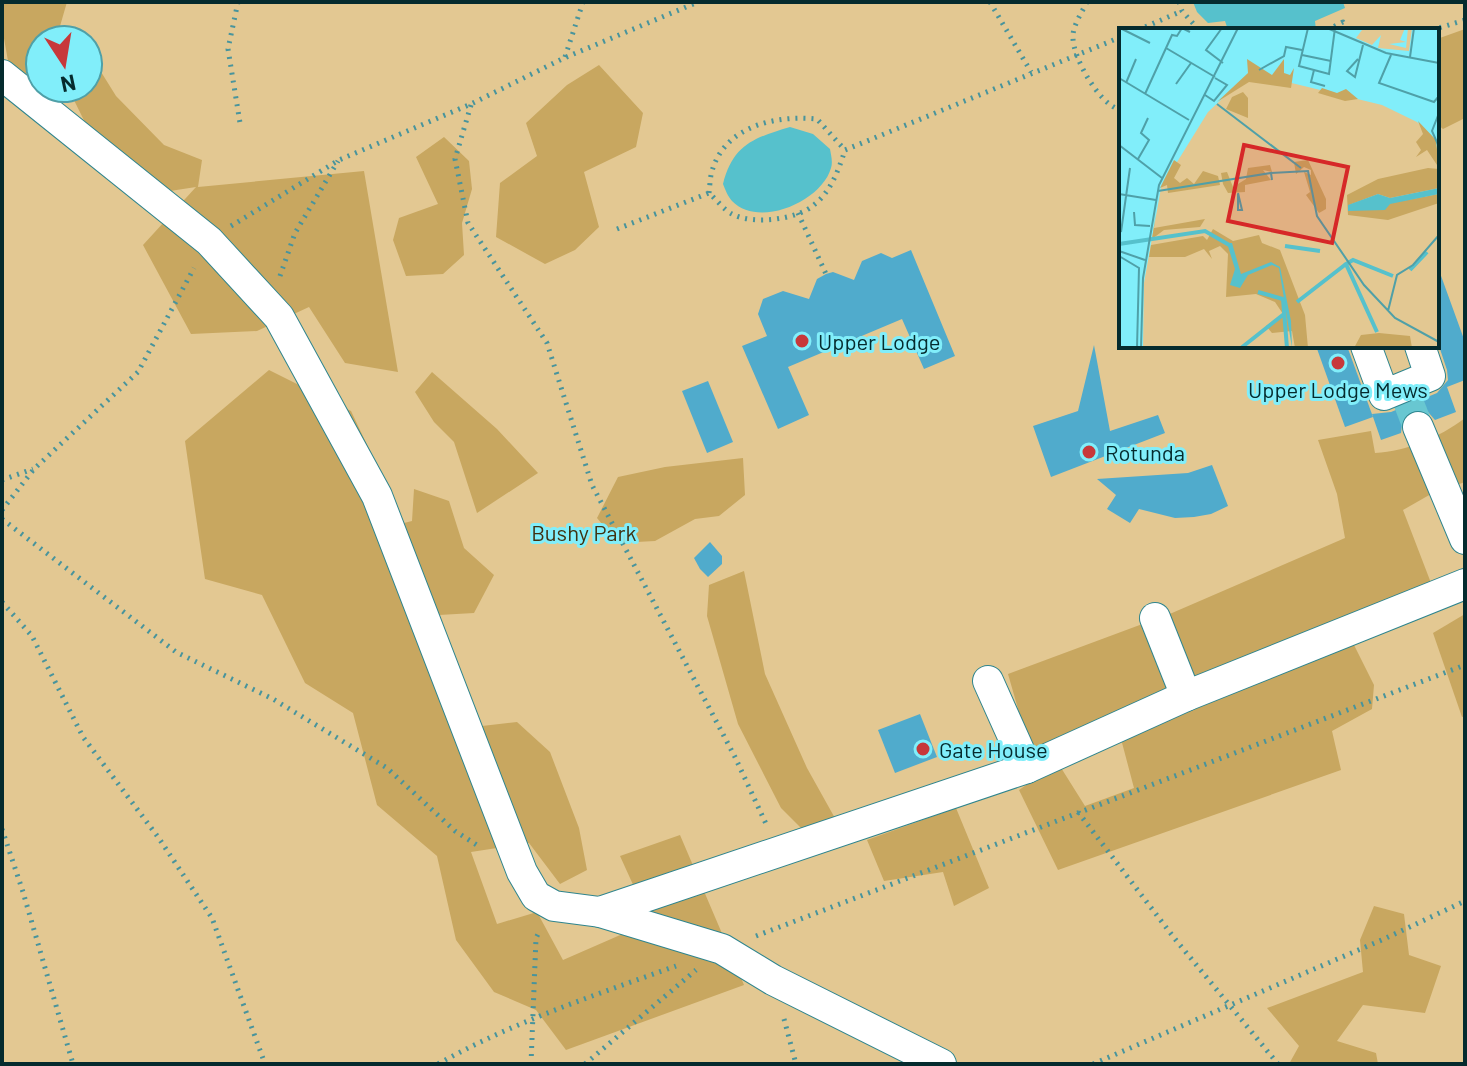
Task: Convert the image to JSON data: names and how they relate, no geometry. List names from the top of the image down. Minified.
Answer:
{"parks":["Bushy Park"],"places":["Upper Lodge","Upper Lodge Mews","Rotunda","Gate House"],"north":"bottom"}
